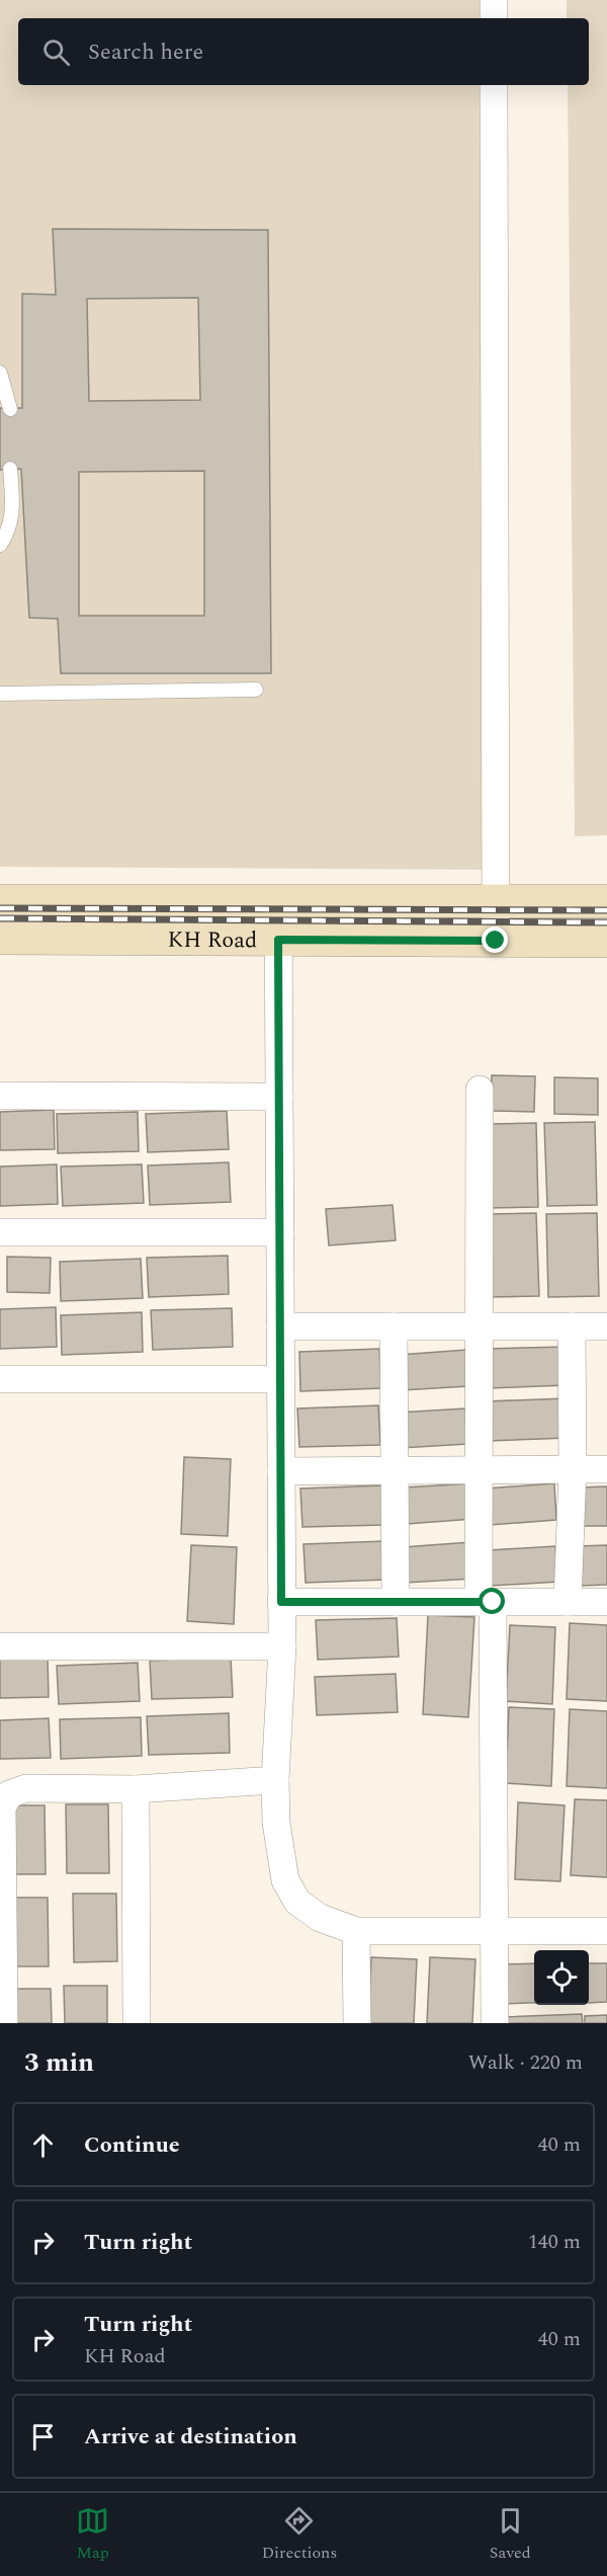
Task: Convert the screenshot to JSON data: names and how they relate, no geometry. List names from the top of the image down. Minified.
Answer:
{"streets":{"main road":["KH Road"]},"page":{"search":"Search here","heading":["3 min","Walk · 220 m"],"list":[["Continue","40 m"],["Turn right","140 m"],["Turn right","KH Road","40 m"],"Arrive at destination"],"nav":["Map","Directions","Saved"]}}
